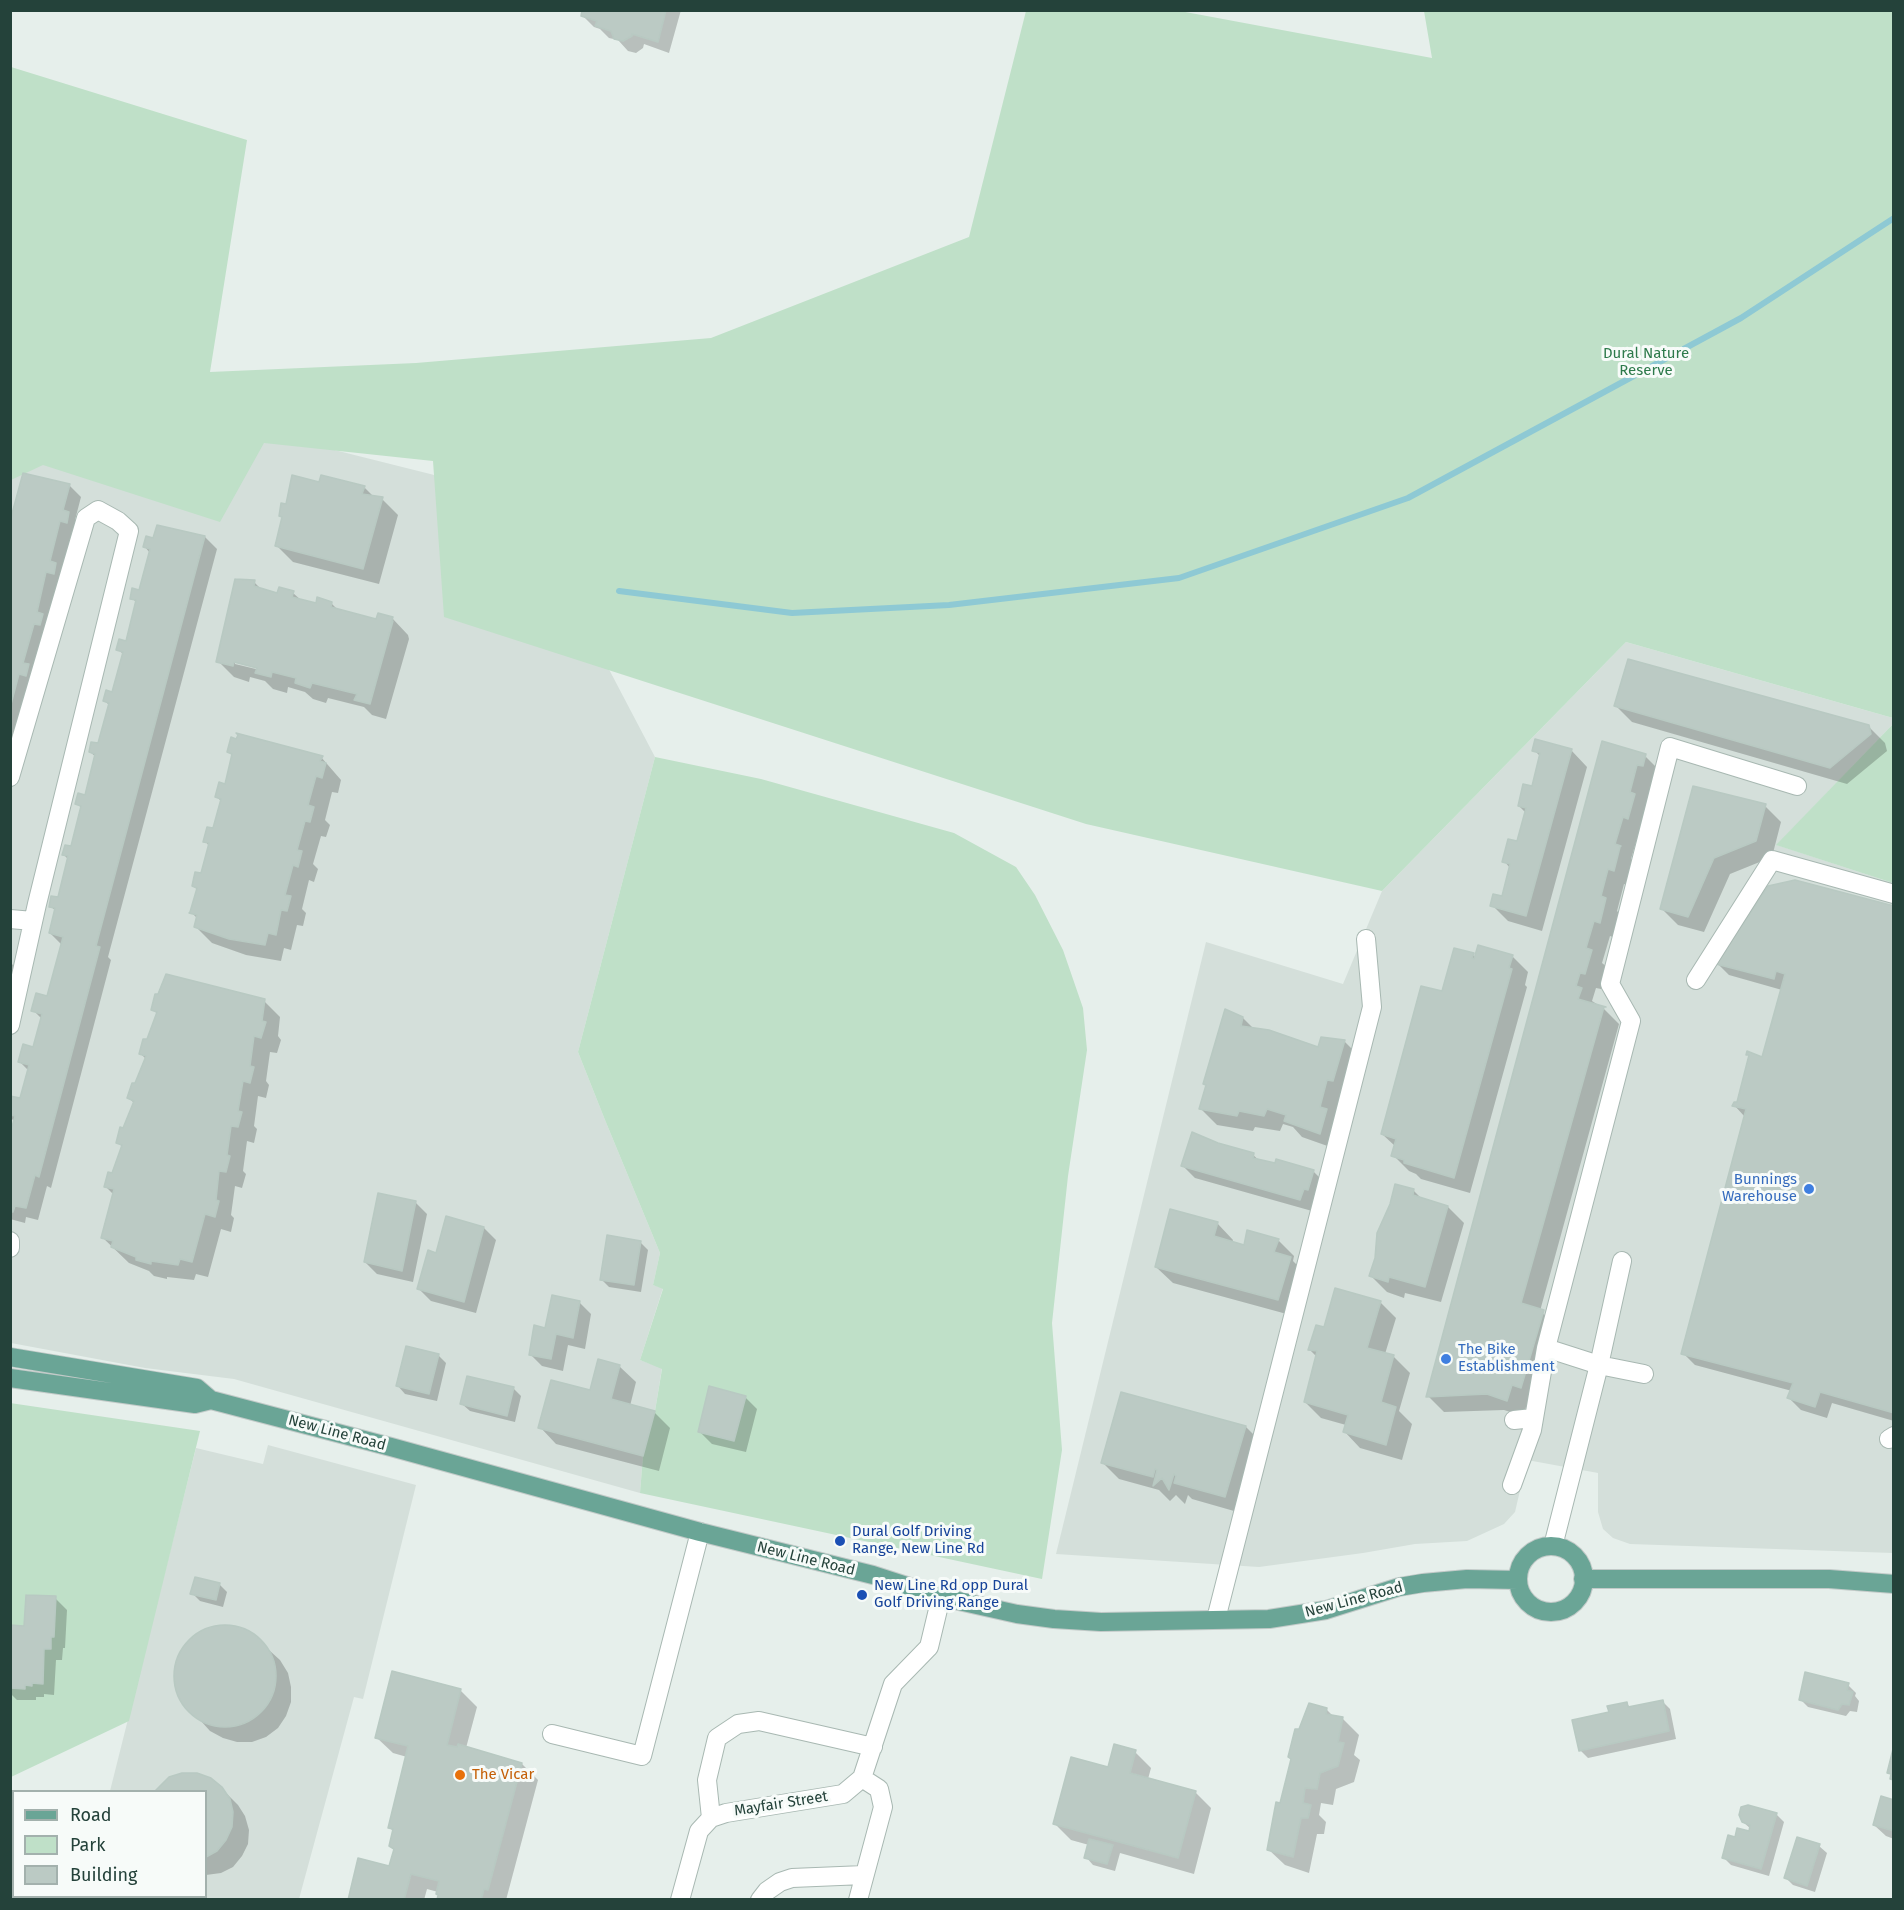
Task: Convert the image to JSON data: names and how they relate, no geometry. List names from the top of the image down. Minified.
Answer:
{"streets":{"main road":["New Line Road"],"lane":["Mayfair Street"]},"parks":["Dural Nature Reserve"],"places":["Bunnings Warehouse","The Bike Establishment","Dural Golf Driving Range, New Line Rd","New Line Rd opp Dural Golf Driving Range","The Vicar"],"legend":["Road","Park","Building"]}
